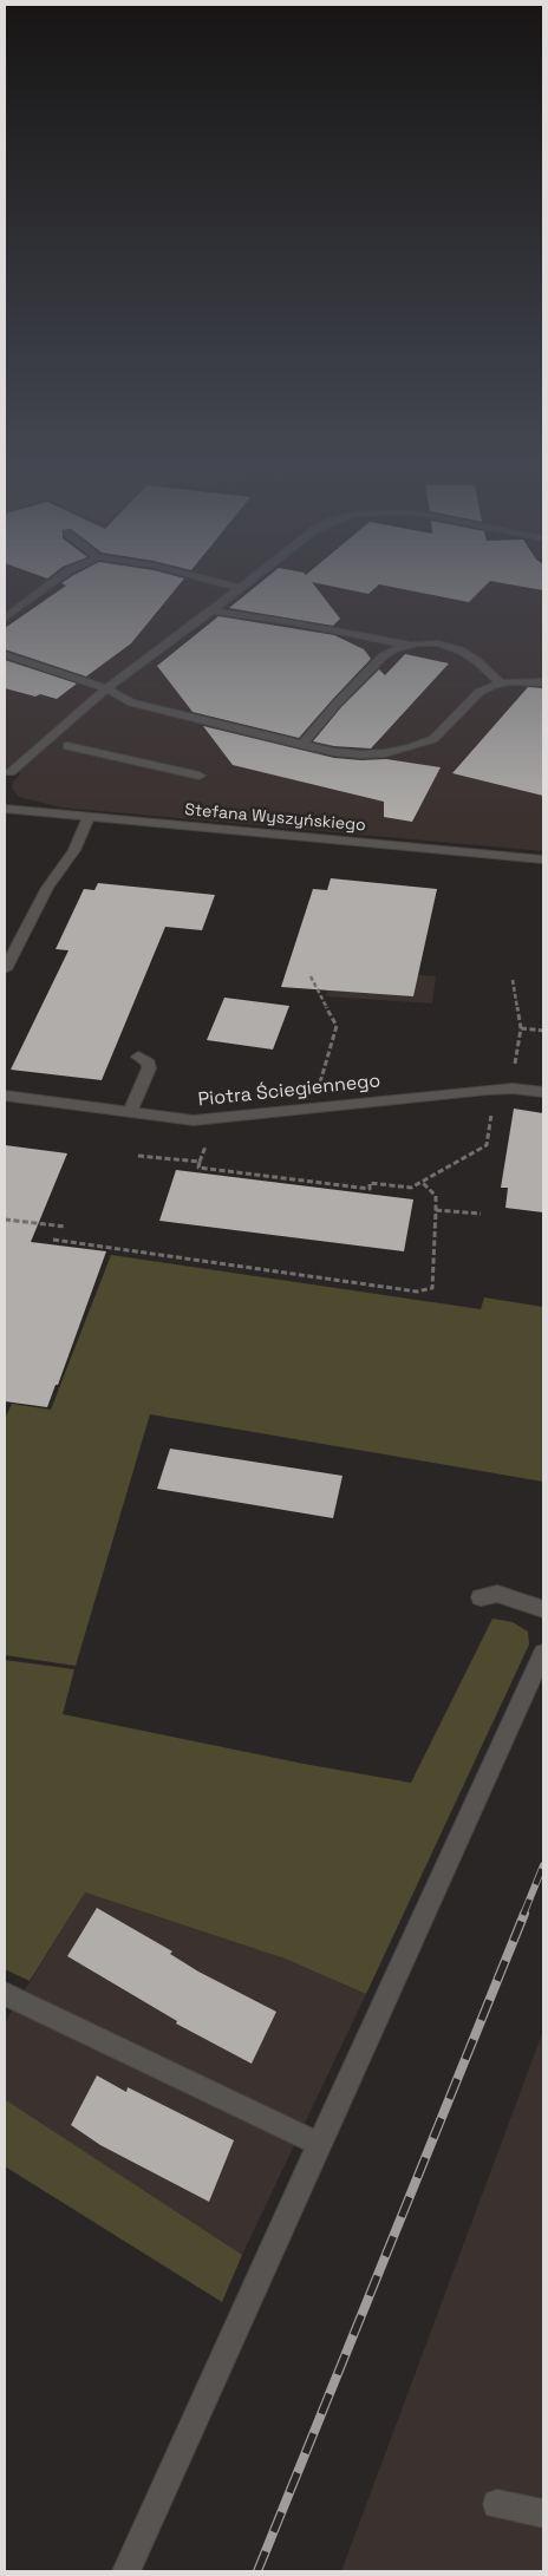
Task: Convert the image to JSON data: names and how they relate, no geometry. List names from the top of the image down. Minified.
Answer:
{"streets":{"street":["Stefana Wyszyńskiego","Piotra Ściegiennego"]}}
